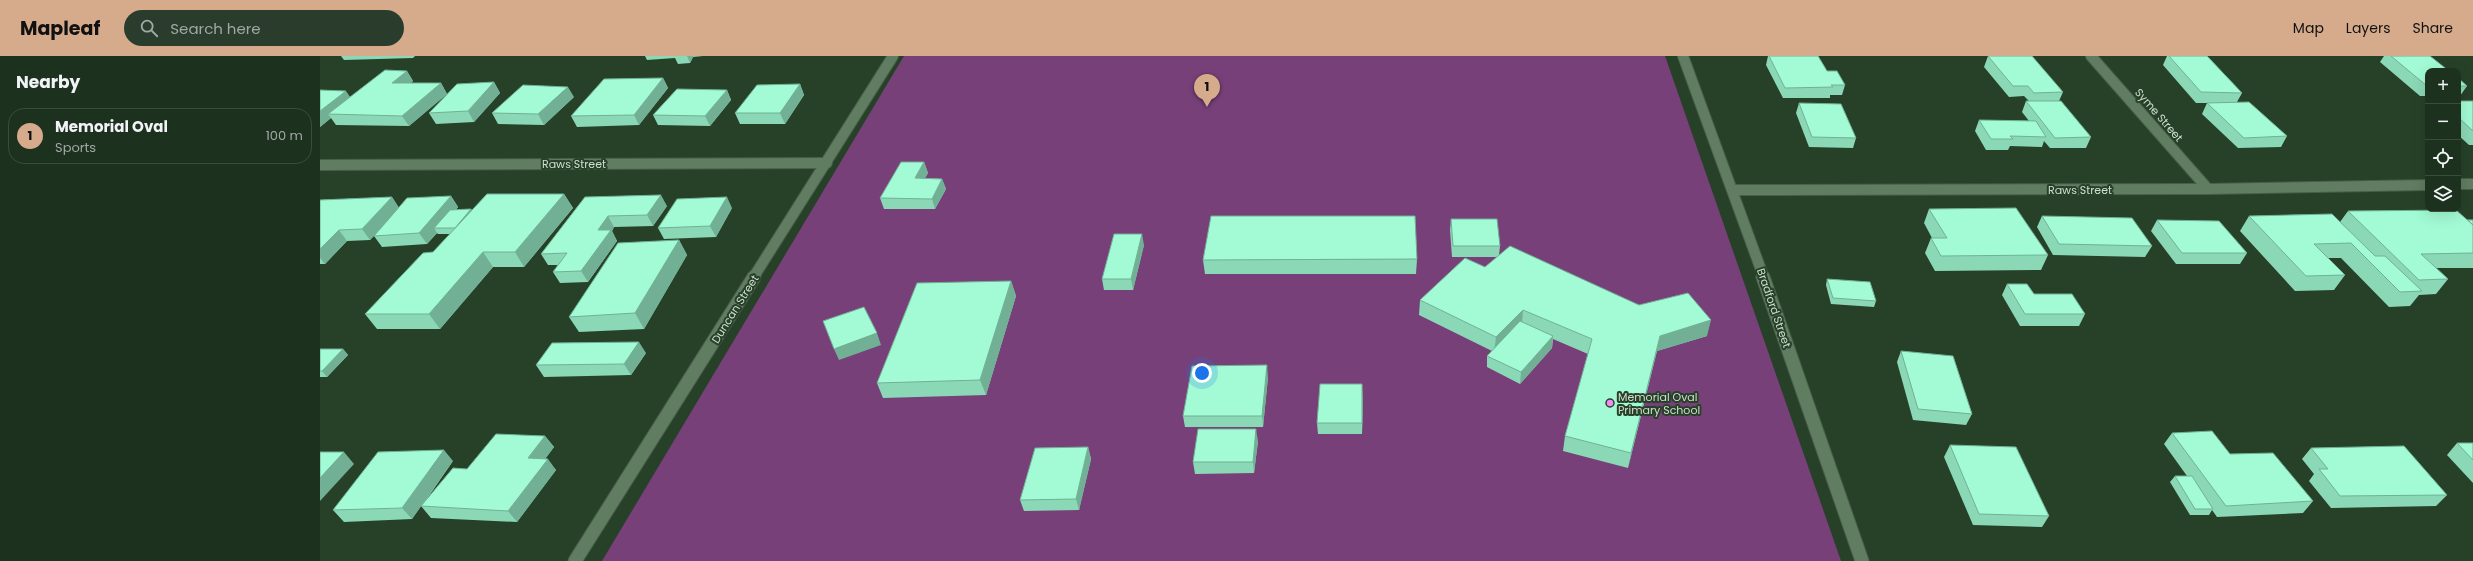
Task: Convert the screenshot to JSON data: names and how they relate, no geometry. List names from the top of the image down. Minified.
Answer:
{"streets":{"street":["Syme Street","Raws Street","Bradford Street","Duncan Street"]},"crossings":[["Syme Street","Raws Street"],["Raws Street","Bradford Street"],["Raws Street","Duncan Street"]],"places":["Memorial Oval Primary School"],"page":{"header":"Mapleaf","search":"Search here","nav":["Map","Layers","Share"],"heading":"Nearby","map_buttons":["+","−"],"pins":"1","list":[{"mark":"1","name":"Memorial Oval","note":"Sports","value":"100 m"}]}}
